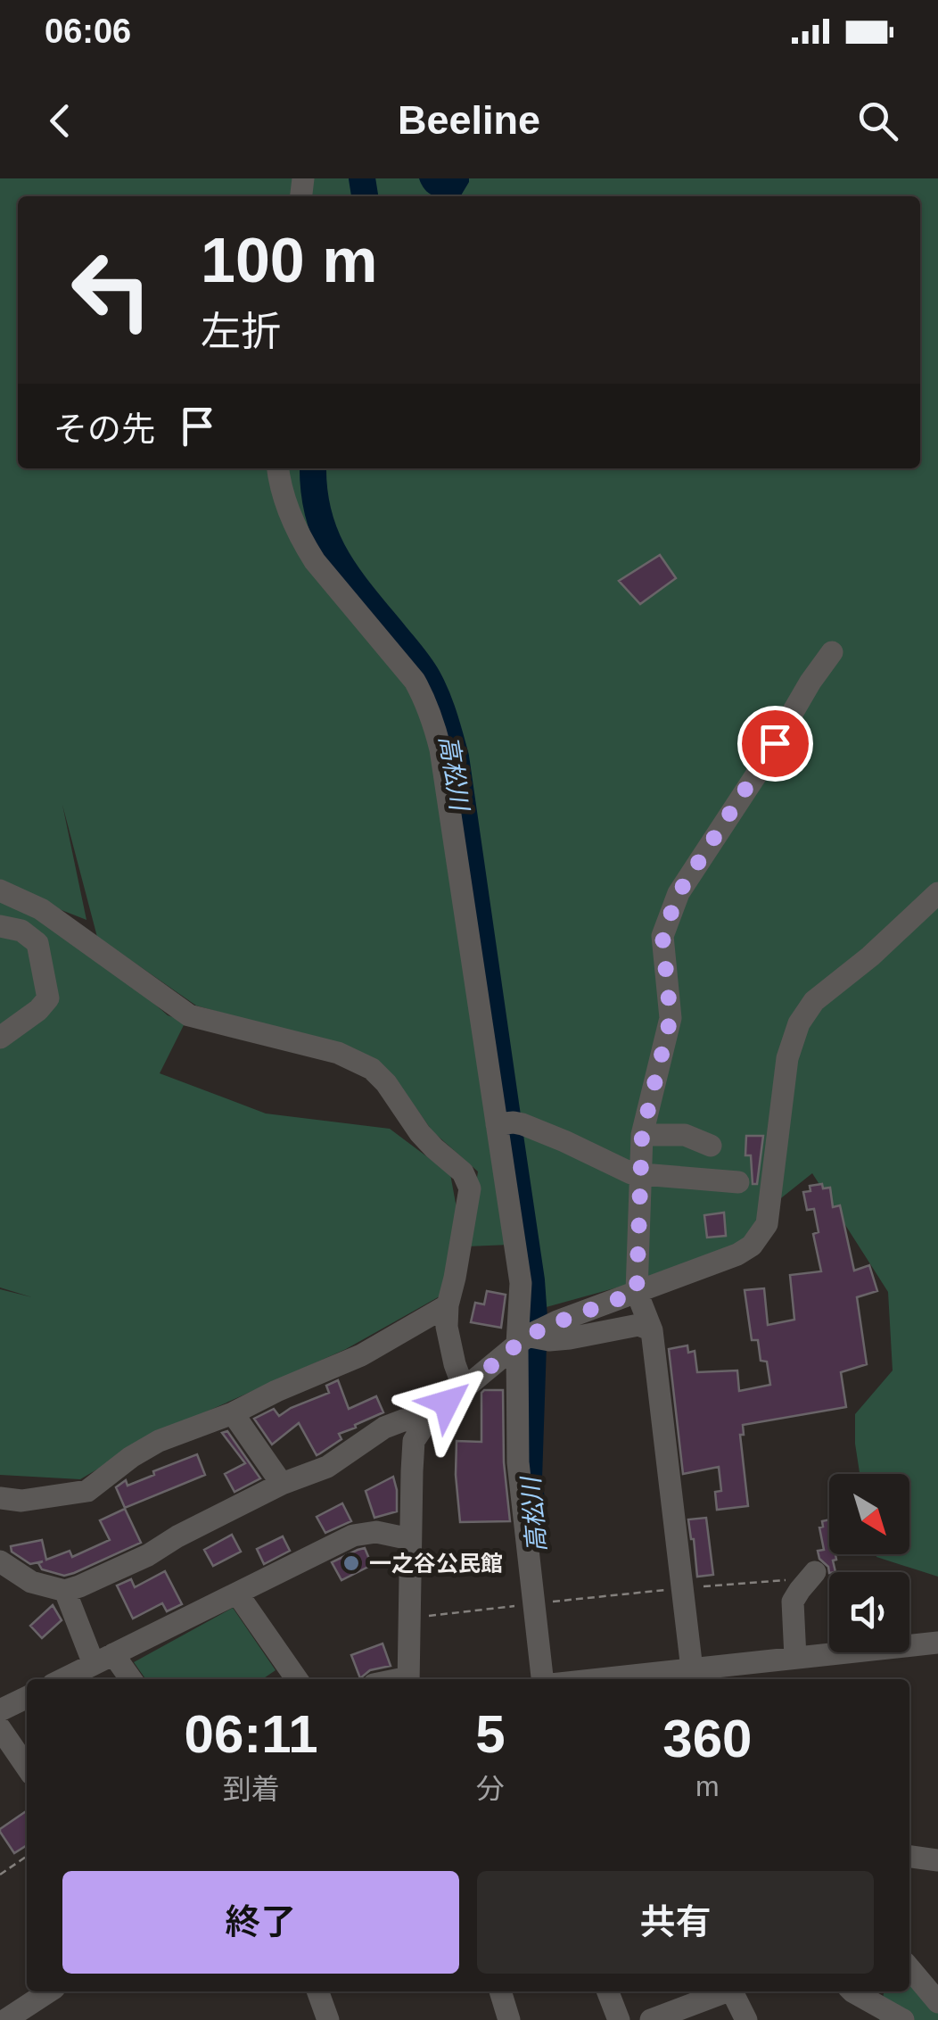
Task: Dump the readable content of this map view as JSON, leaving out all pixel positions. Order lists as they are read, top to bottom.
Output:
{
  "water": ["高松川"],
  "places": ["一之谷公民館"],
  "north": "bottom right",
  "page": {
    "status": "06:06",
    "header": "Beeline",
    "turn": ["100 m", "左折"],
    "then": "その先",
    "eta": [
      "06:11",
      "到着",
      "5",
      "分",
      "360",
      "m"
    ],
    "buttons": ["終了", "共有"]
  }
}
